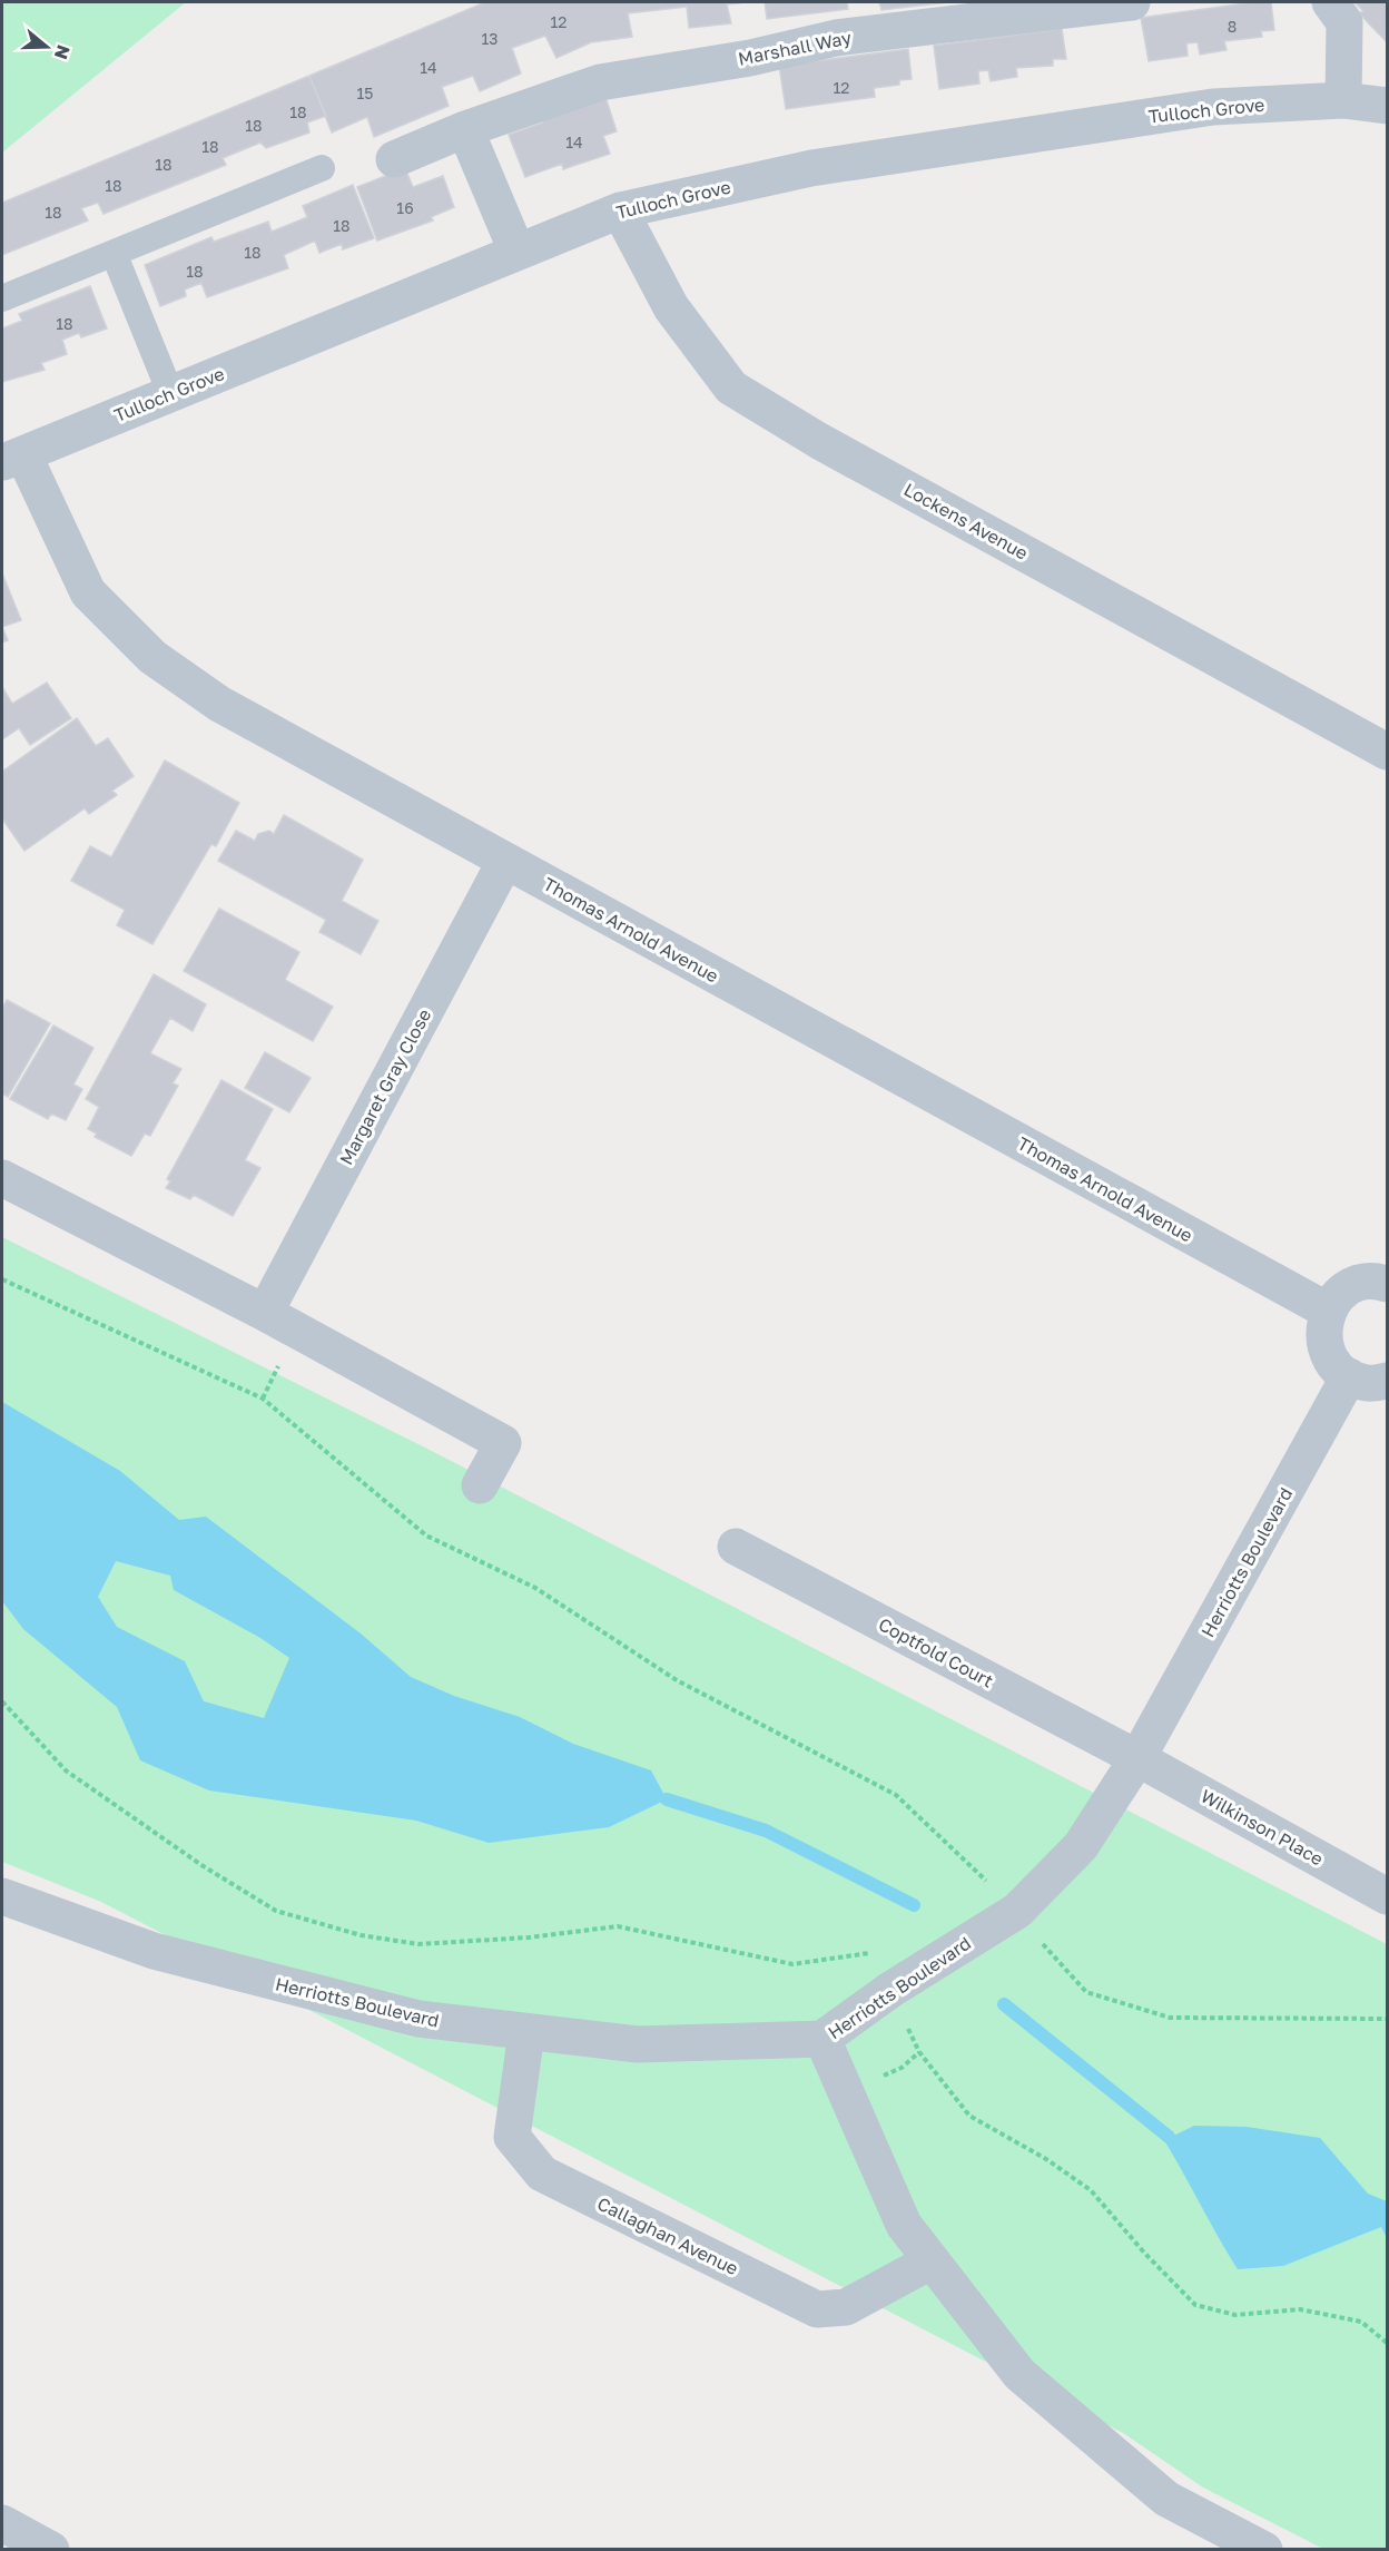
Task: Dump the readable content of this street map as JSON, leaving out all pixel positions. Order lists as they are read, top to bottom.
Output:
{
  "streets": {
    "street": [
      "Marshall Way",
      "Tulloch Grove",
      "Lockens Avenue",
      "Thomas Arnold Avenue",
      "Margaret Gray Close",
      "Herriotts Boulevard",
      "Coptfold Court",
      "Wilkinson Place",
      "Callaghan Avenue"
    ]
  },
  "crossings": [
    ["Tulloch Grove", "Lockens Avenue"],
    ["Tulloch Grove", "Thomas Arnold Avenue"],
    ["Thomas Arnold Avenue", "Margaret Gray Close"],
    ["Herriotts Boulevard", "Coptfold Court"],
    ["Herriotts Boulevard", "Wilkinson Place"],
    ["Herriotts Boulevard", "Callaghan Avenue"],
    ["Coptfold Court", "Wilkinson Place"]
  ],
  "house_numbers": [
    "12",
    "8",
    "13",
    "14",
    "12",
    "15",
    "18",
    "18",
    "14",
    "18",
    "18",
    "18",
    "16",
    "18",
    "18",
    "18",
    "18",
    "18"
  ],
  "north": "right"
}
